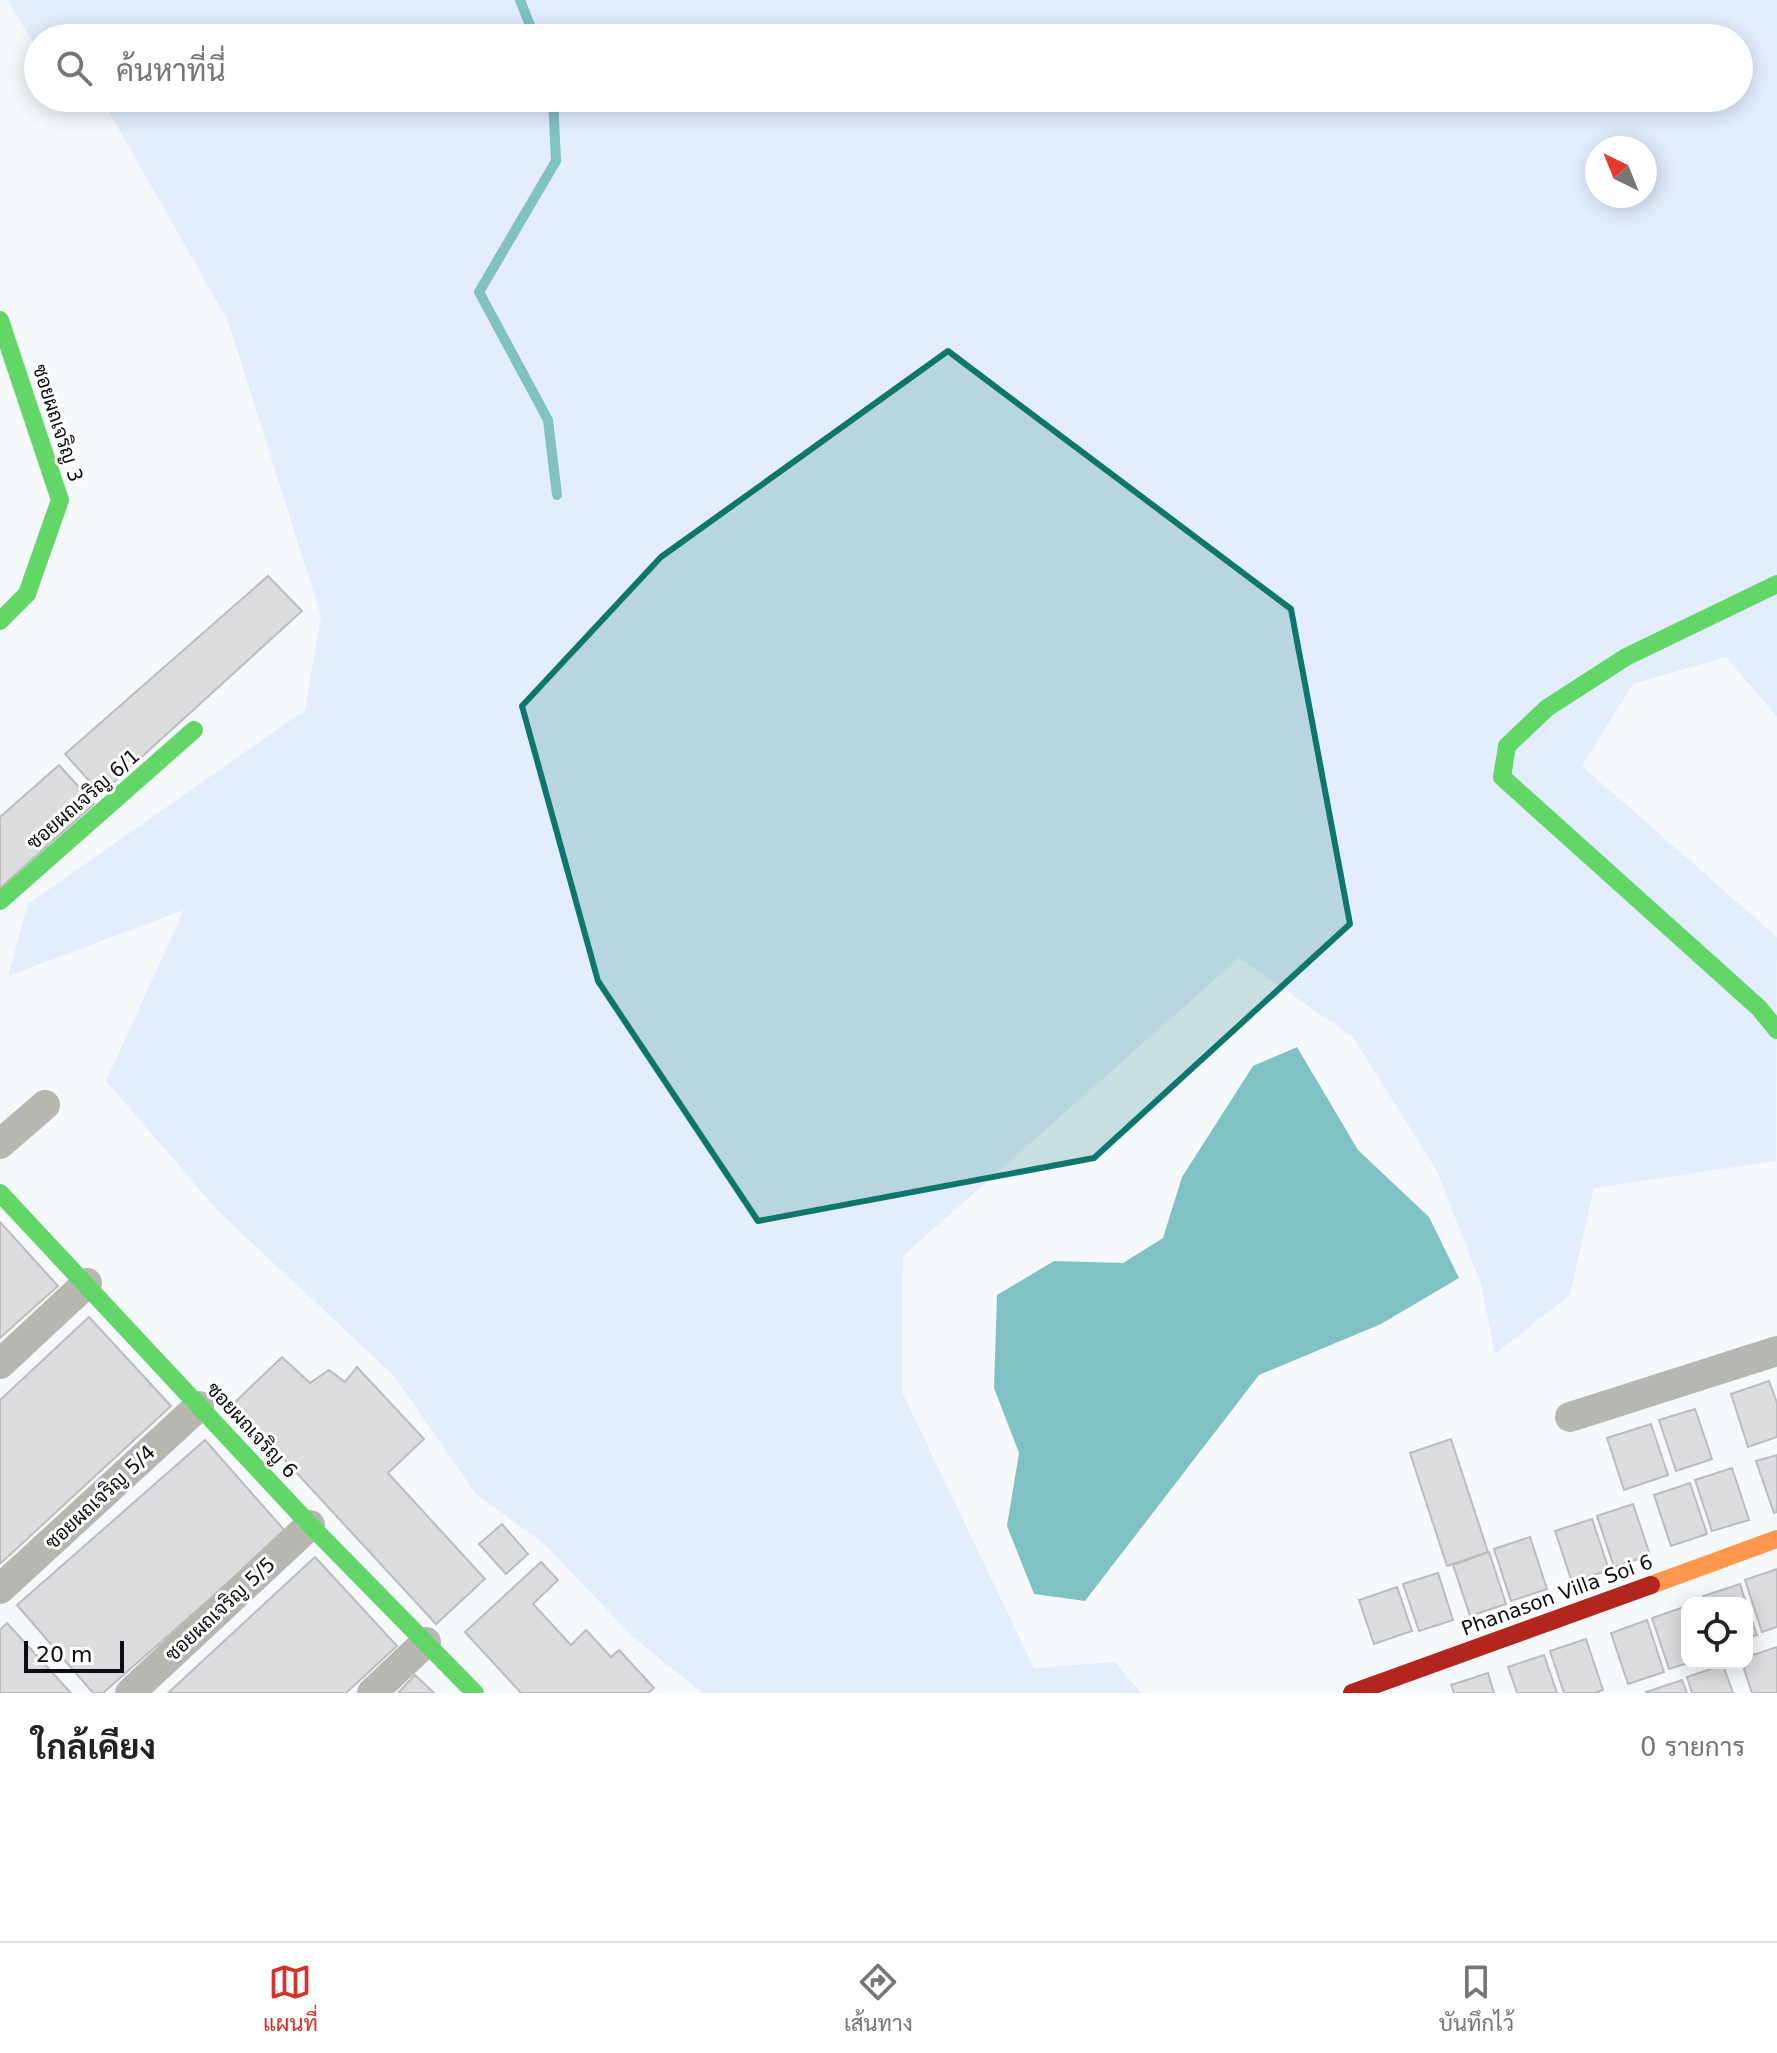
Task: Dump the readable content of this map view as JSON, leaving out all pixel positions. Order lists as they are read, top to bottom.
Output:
{
  "streets": {
    "street": [
      "ซอยผถเจริญ 3",
      "ซอยผถเจริญ 6/1",
      "ซอยผถเจริญ 6",
      "ซอยผถเจริญ 5/4",
      "Phanason Villa Soi 6",
      "ซอยผถเจริญ 5/5"
    ]
  },
  "crossings": [
    ["ซอยผถเจริญ 6", "ซอยผถเจริญ 5/4"],
    ["ซอยผถเจริญ 6", "ซอยผถเจริญ 5/5"]
  ],
  "scale_bar": "20 m",
  "north": "top left",
  "page": {
    "search": "ค้นหาที่นี่",
    "scale": "20 m",
    "heading": ["ใกล้เคียง", "0 รายการ"],
    "nav": ["แผนที่", "เส้นทาง", "บันทึกไว้"]
  }
}
